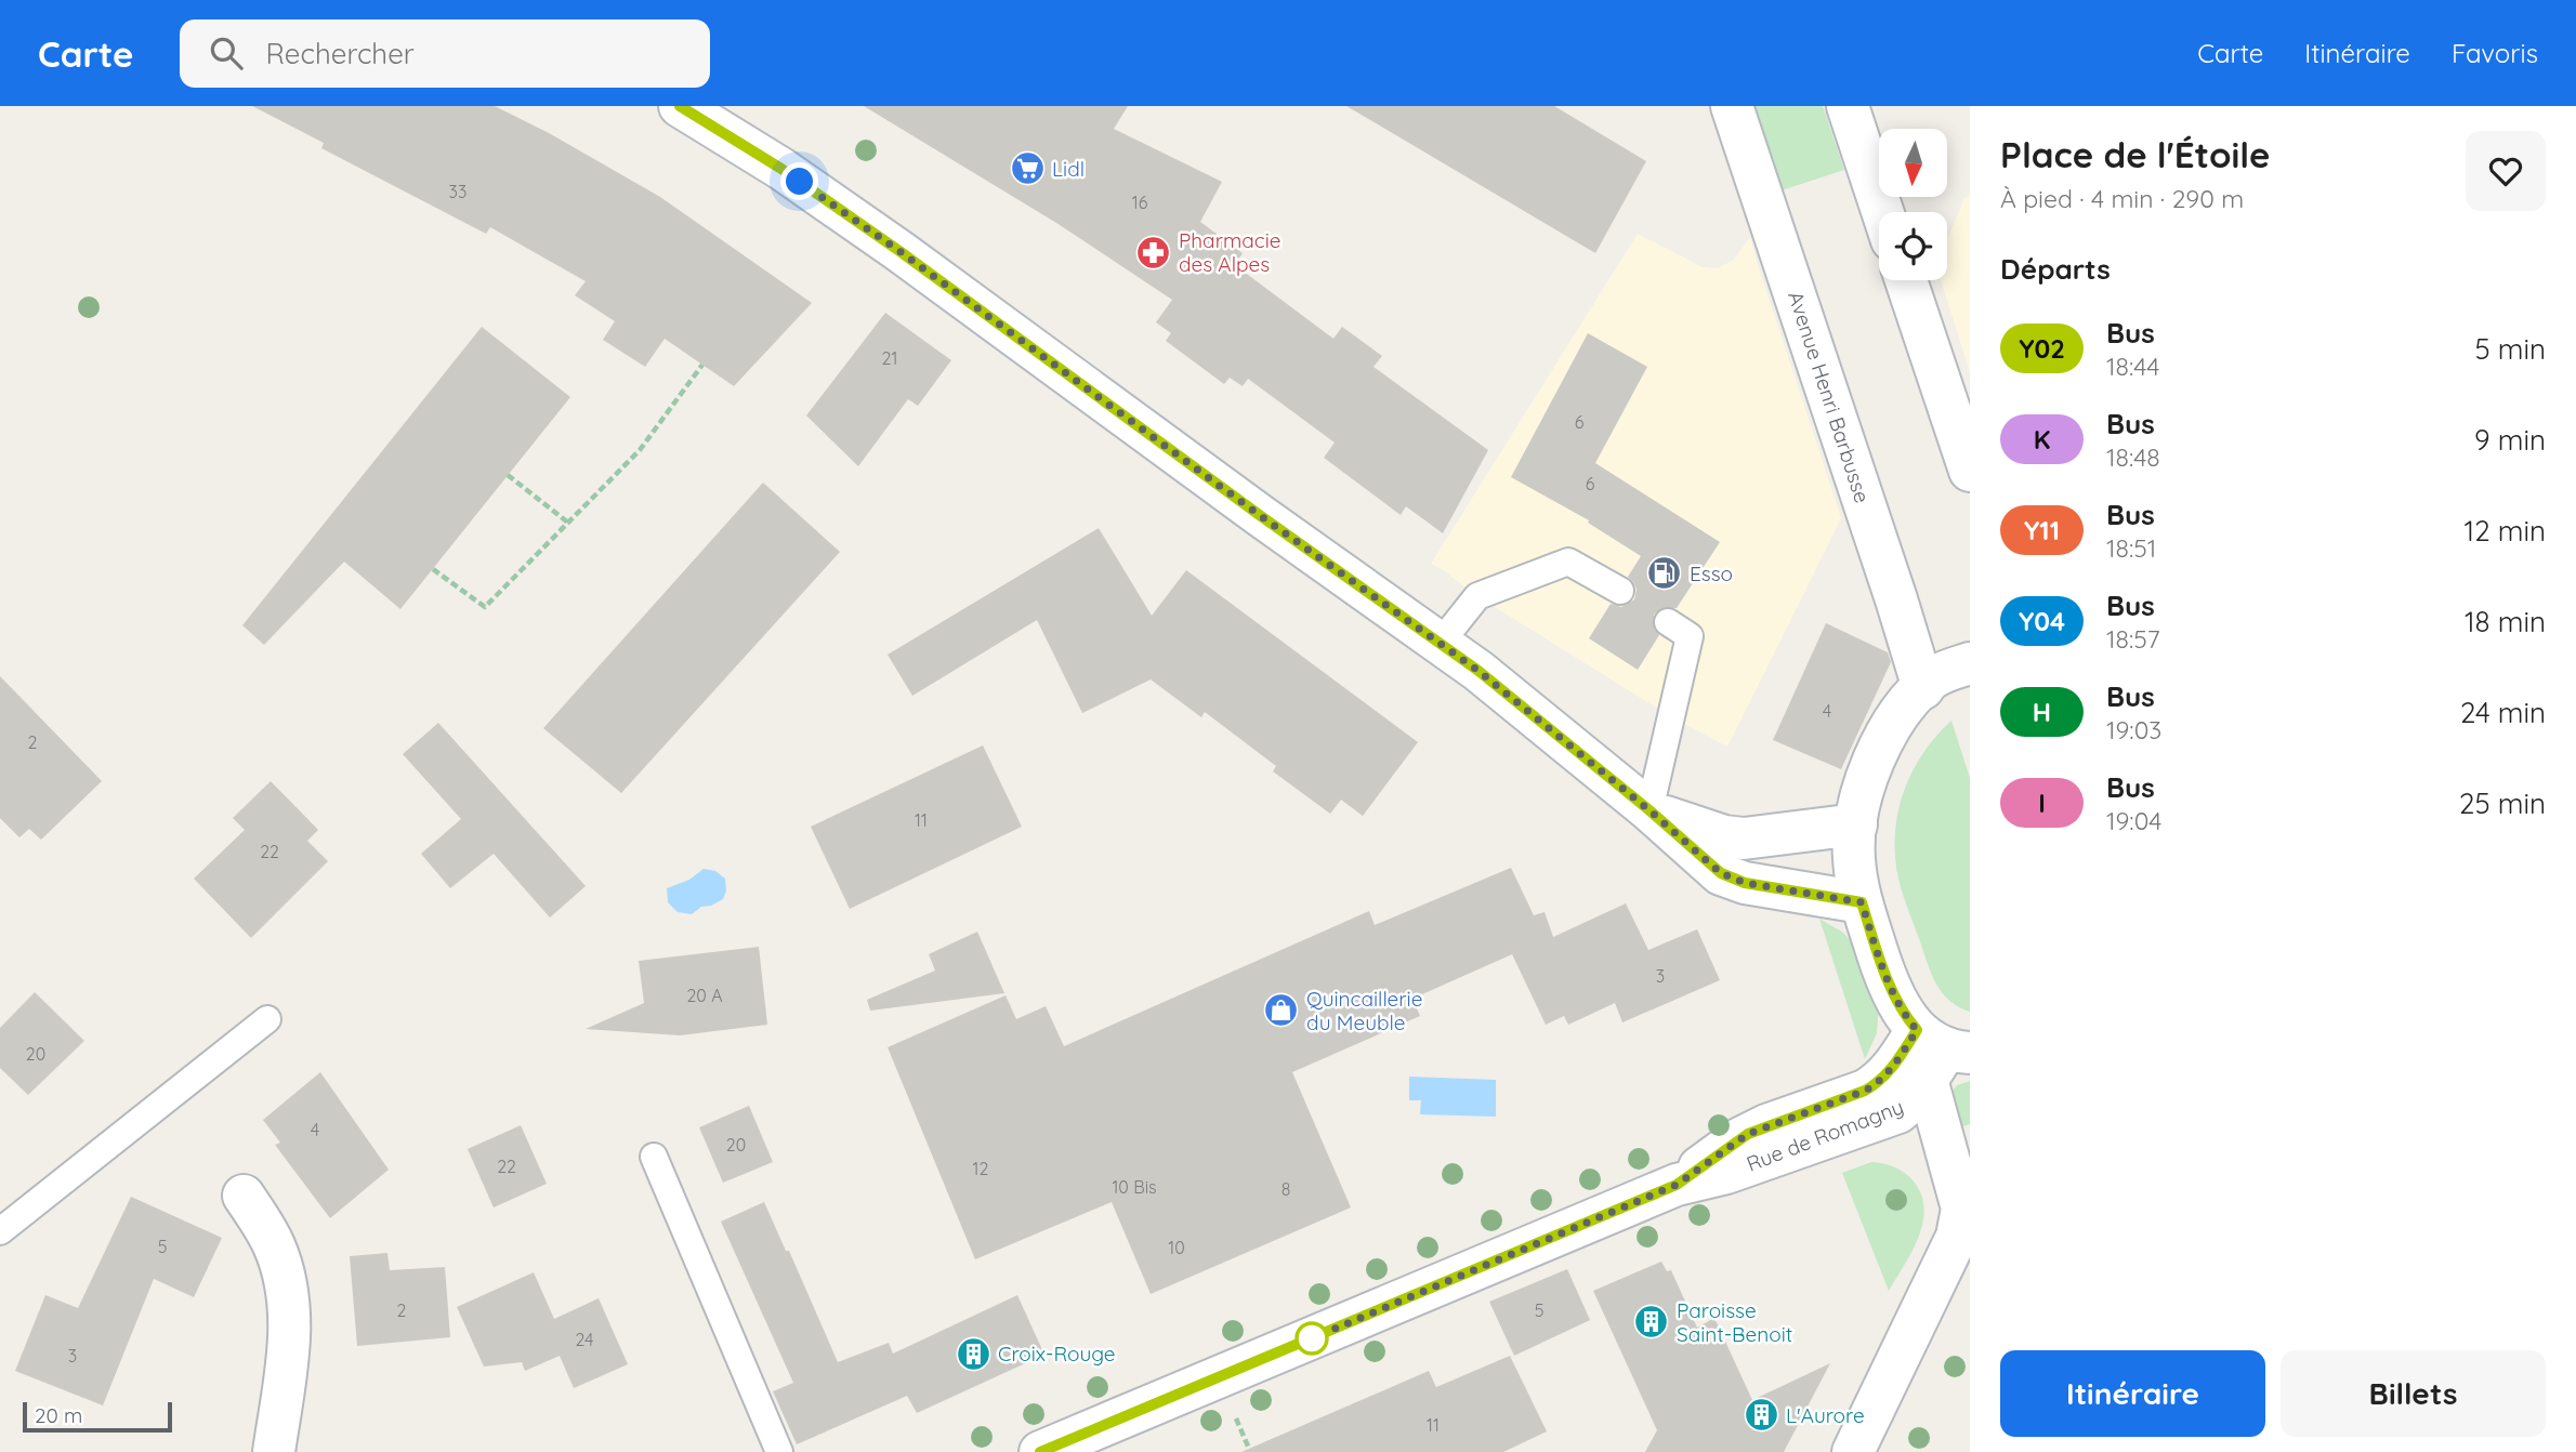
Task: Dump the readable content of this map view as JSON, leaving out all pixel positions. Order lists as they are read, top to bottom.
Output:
{
  "streets": {
    "street": ["Avenue Henri Barbusse", "Rue de Romagny"]
  },
  "places": {
    "supermarket": ["Lidl"],
    "pharmacy": ["Pharmacie des Alpes"],
    "fuel station": ["Esso"],
    "shop": ["Quincaillerie du Meuble"],
    "building": ["Paroisse Saint-Benoit", "Croix-Rouge", "L'Aurore"]
  },
  "lines": ["bus line Y02"],
  "house_numbers": [
    "33",
    "16",
    "21",
    "6",
    "6",
    "4",
    "2",
    "11",
    "22",
    "3",
    "20 A",
    "20",
    "4",
    "20",
    "22",
    "12",
    "10 Bis",
    "8",
    "5",
    "10",
    "2",
    "5",
    "24",
    "3",
    "11"
  ],
  "scale_bar": "20 m",
  "north": "bottom",
  "page": {
    "header": "Carte",
    "search": "Rechercher",
    "nav": ["Carte", "Itinéraire", "Favoris"],
    "heading": [
      ["Place de l'Étoile", "À pied · 4 min · 290 m"],
      "Départs"
    ],
    "list": [
      {
        "mark": "Y02",
        "name": "Bus",
        "note": "18:44",
        "value": "5 min"
      },
      {
        "mark": "K",
        "name": "Bus",
        "note": "18:48",
        "value": "9 min"
      },
      {
        "mark": "Y11",
        "name": "Bus",
        "note": "18:51",
        "value": "12 min"
      },
      {
        "mark": "Y04",
        "name": "Bus",
        "note": "18:57",
        "value": "18 min"
      },
      {
        "mark": "H",
        "name": "Bus",
        "note": "19:03",
        "value": "24 min"
      },
      {
        "mark": "I",
        "name": "Bus",
        "note": "19:04",
        "value": "25 min"
      }
    ],
    "buttons": ["Itinéraire", "Billets"],
    "scale": "20 m"
  }
}
